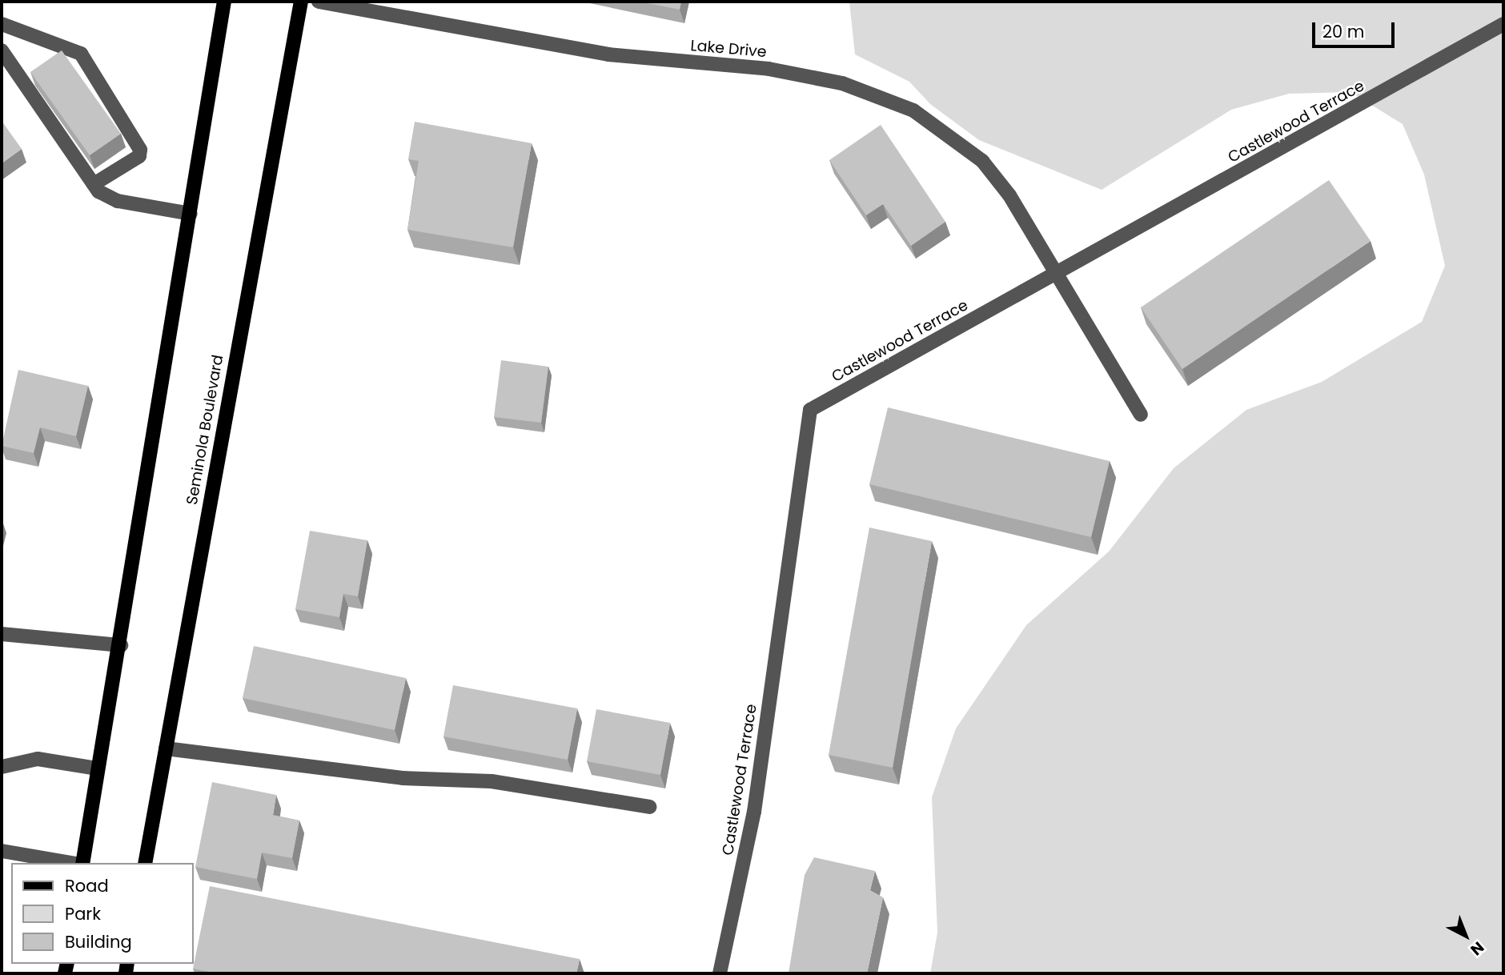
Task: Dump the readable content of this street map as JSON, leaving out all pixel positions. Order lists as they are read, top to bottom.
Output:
{
  "streets": {
    "main road": ["Seminola Boulevard"],
    "street": ["Lake Drive", "Castlewood Terrace"]
  },
  "crossings": [
    ["Lake Drive", "Castlewood Terrace"]
  ],
  "legend": ["Road", "Park", "Building"],
  "scale_bar": "20 m",
  "north": "bottom right"
}
